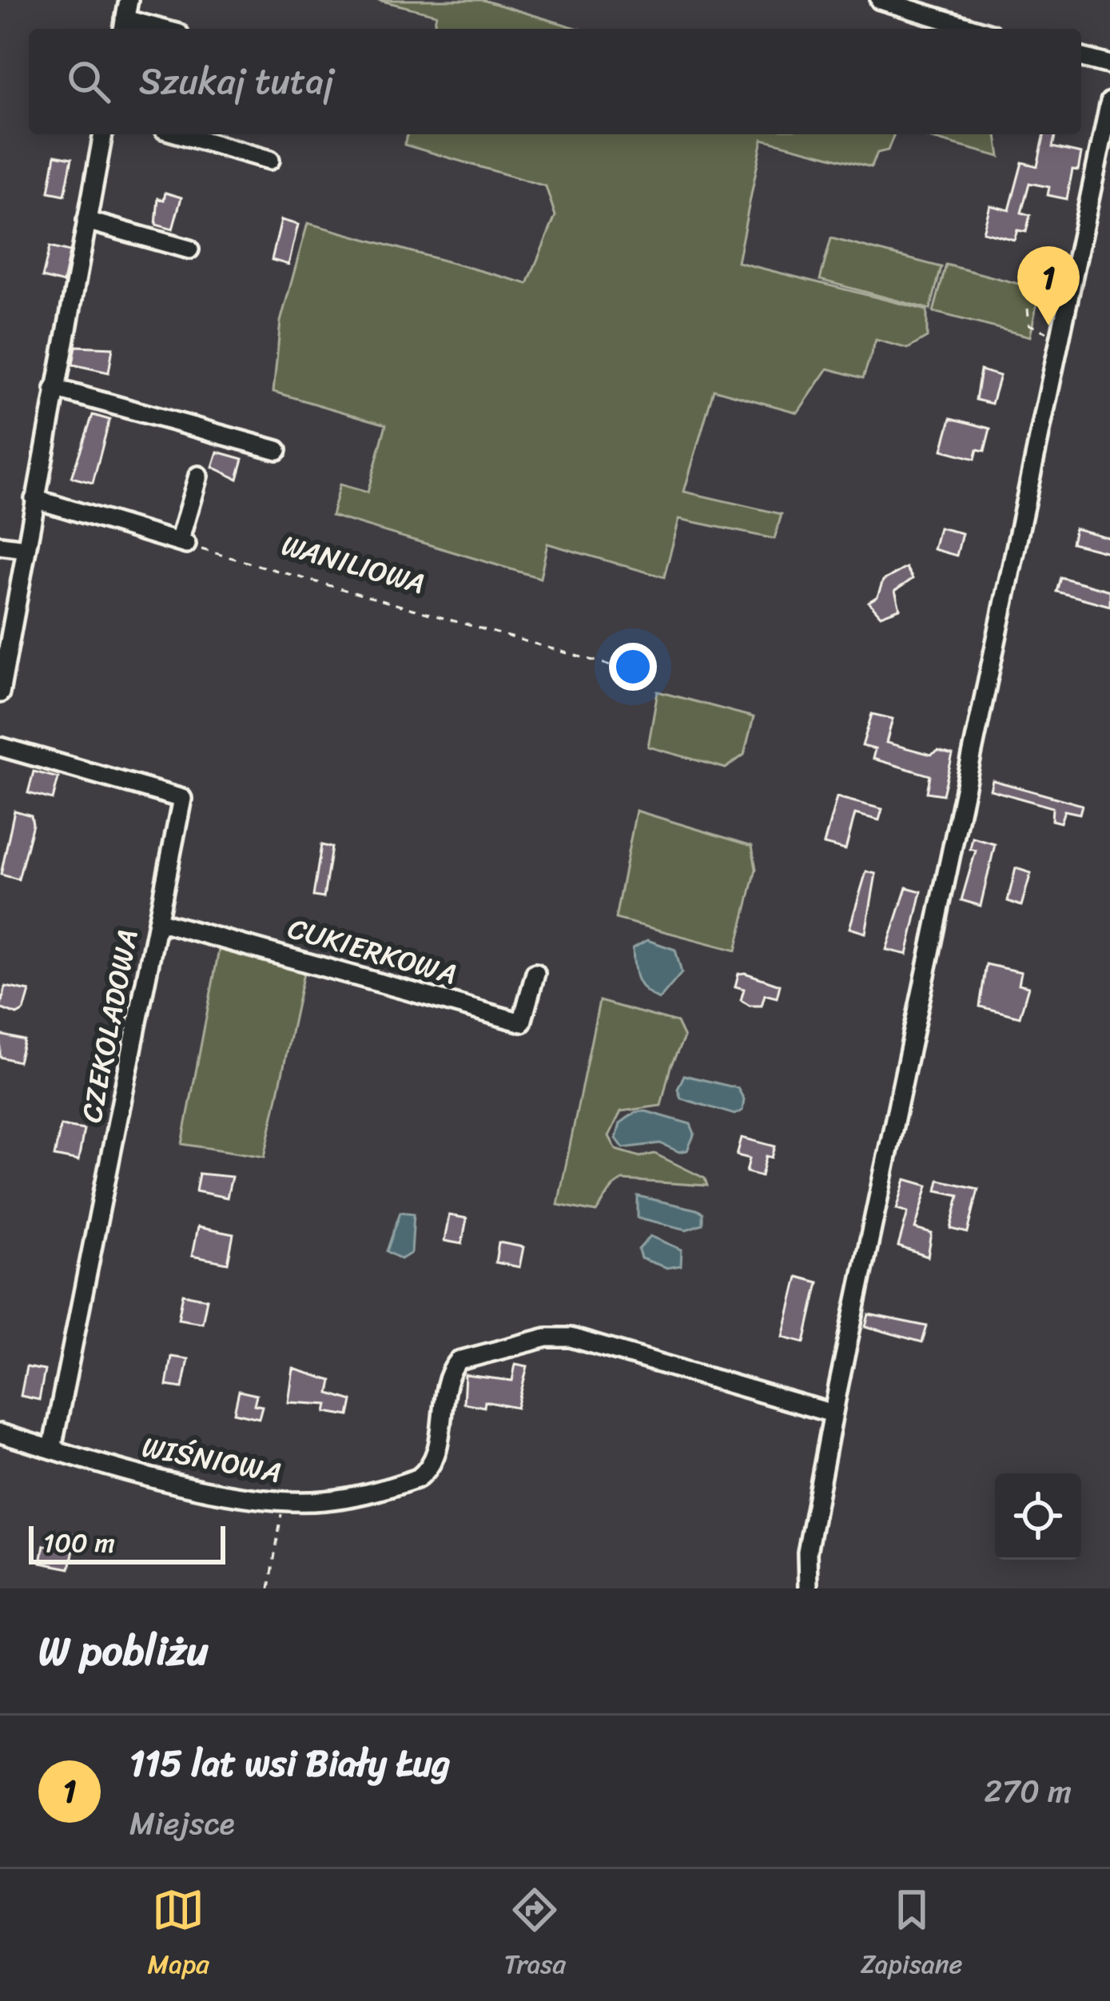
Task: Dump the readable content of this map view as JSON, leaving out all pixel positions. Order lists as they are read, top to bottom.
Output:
{
  "streets": {
    "street": ["CUKIERKOWA", "CZEKOLADOWA", "WIŚNIOWA"],
    "path": ["WANILIOWA"]
  },
  "crossings": [
    ["CUKIERKOWA", "CZEKOLADOWA"],
    ["CZEKOLADOWA", "WIŚNIOWA"]
  ],
  "scale_bar": "100 m",
  "page": {
    "search": "Szukaj tutaj",
    "pins": "1",
    "scale": "100 m",
    "heading": "W pobliżu",
    "list": [
      {
        "mark": "1",
        "name": "115 lat wsi Biały Ług",
        "note": "Miejsce",
        "value": "270 m"
      }
    ],
    "nav": ["Mapa", "Trasa", "Zapisane"]
  }
}
